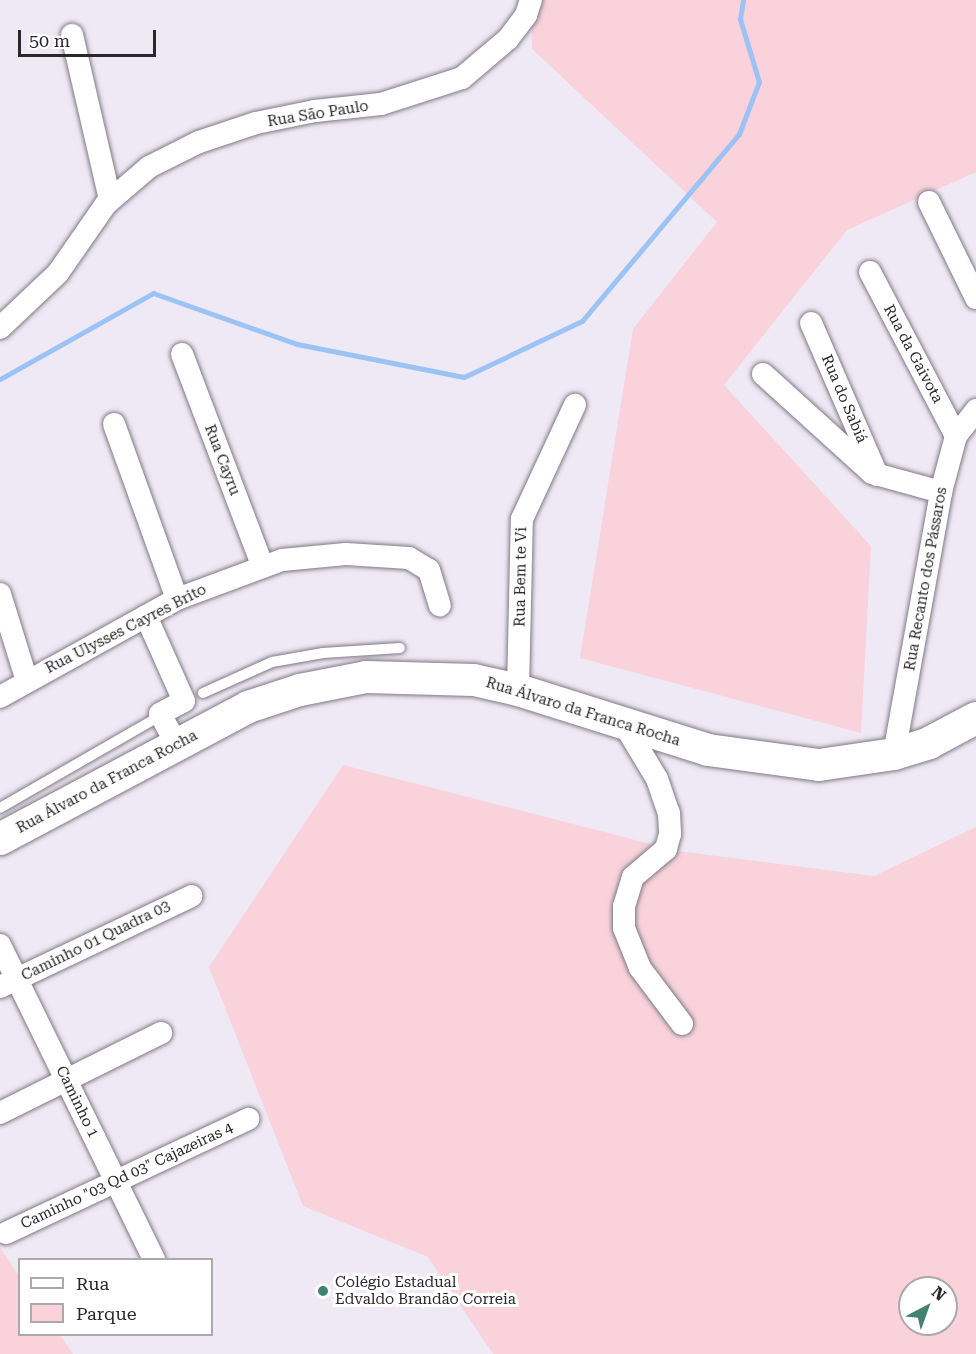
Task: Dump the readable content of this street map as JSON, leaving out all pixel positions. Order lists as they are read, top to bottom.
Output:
{
  "streets": {
    "main road": ["Rua Álvaro da Franca Rocha"],
    "street": [
      "Rua São Paulo",
      "Rua da Gaivota",
      "Rua do Sabiá",
      "Rua Cayru",
      "Rua Bem te Vi",
      "Rua Recanto dos Pássaros",
      "Rua Ulysses Cayres Brito",
      "Caminho 01 Quadra 03",
      "Caminho 1",
      "Caminho \"03 Qd 03\" Cajazeiras 4"
    ]
  },
  "crossings": [
    ["Rua da Gaivota", "Rua Recanto dos Pássaros"],
    ["Rua Cayru", "Rua Ulysses Cayres Brito"],
    ["Rua Bem te Vi", "Rua Álvaro da Franca Rocha"],
    ["Rua Recanto dos Pássaros", "Rua Álvaro da Franca Rocha"],
    ["Caminho 01 Quadra 03", "Caminho 1"],
    ["Caminho 1", "Caminho \"03 Qd 03\" Cajazeiras 4"]
  ],
  "places": ["Colégio Estadual Edvaldo Brandão Correia"],
  "legend": ["Rua", "Parque"],
  "scale_bar": "50 m",
  "north": "top right"
}
